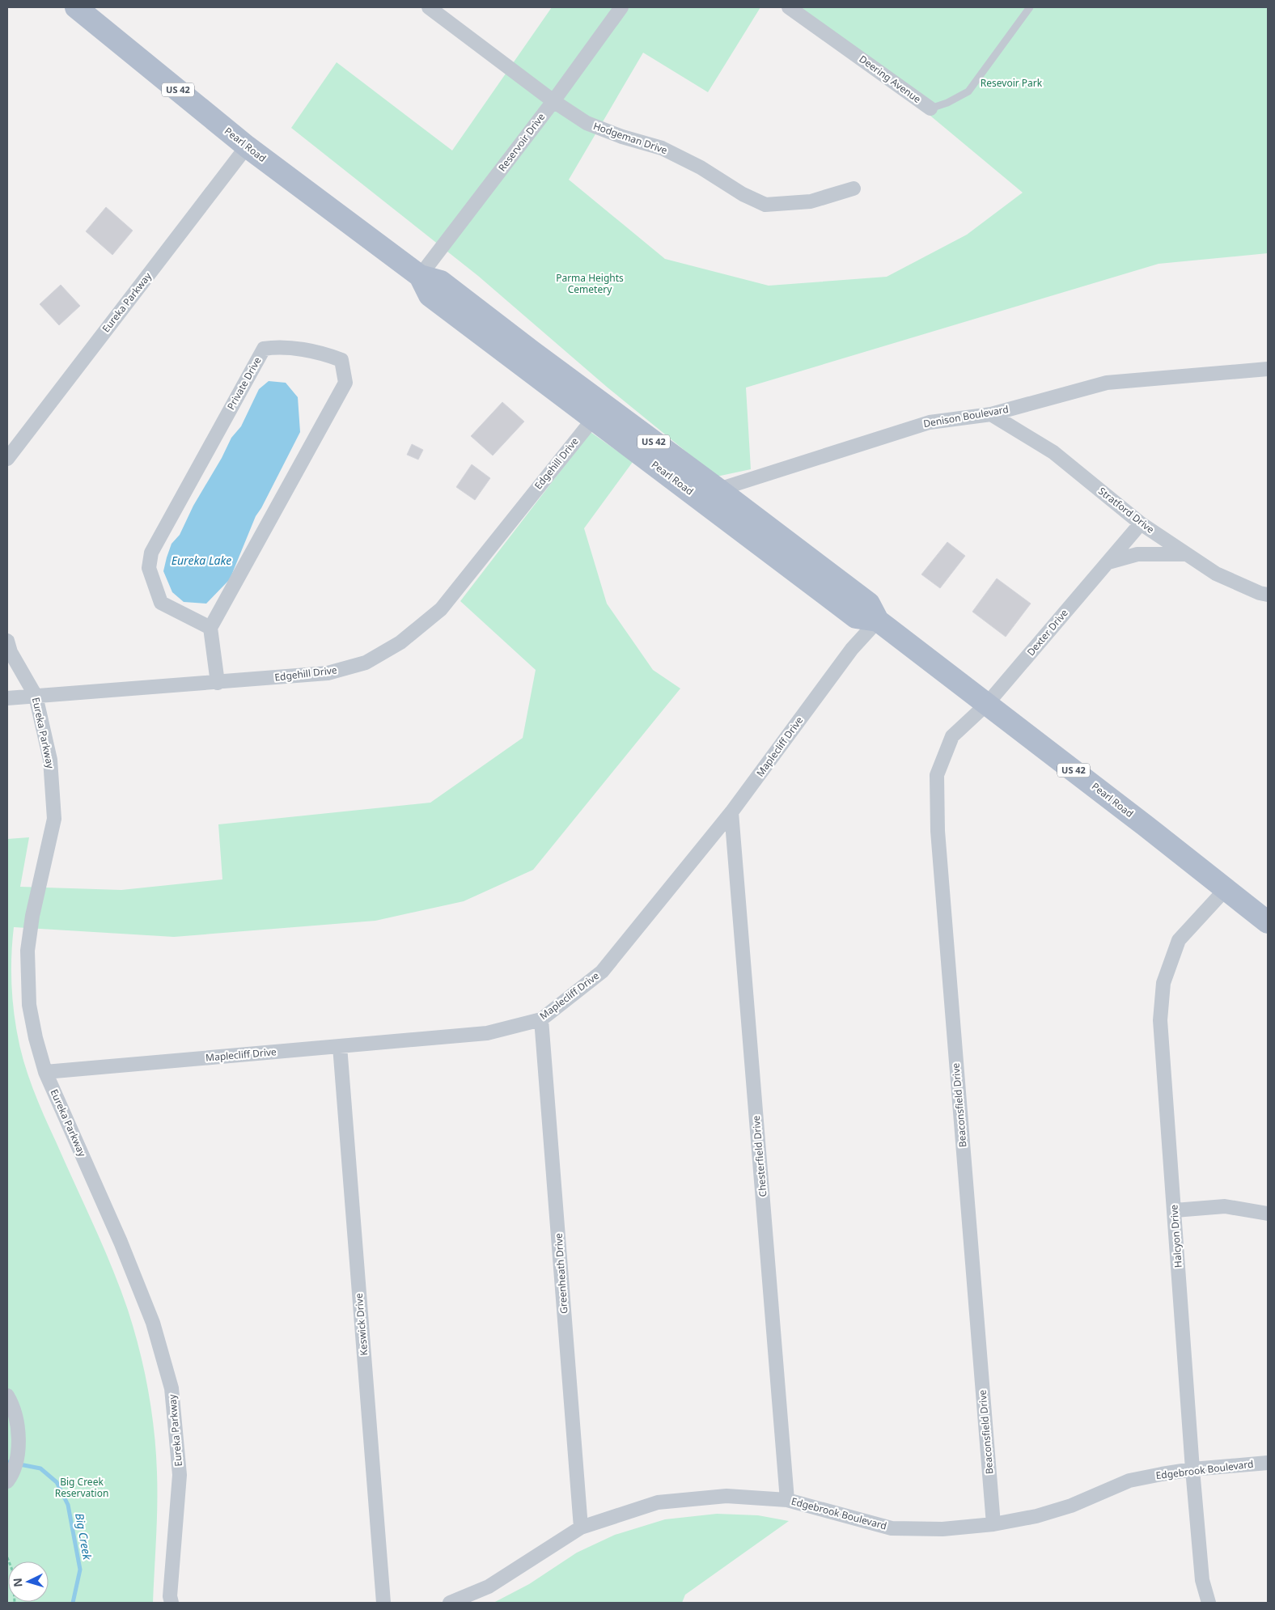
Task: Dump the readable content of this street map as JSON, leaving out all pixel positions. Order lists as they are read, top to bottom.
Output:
{
  "streets": {
    "main road": ["US 42", "Pearl Road"],
    "street": [
      "Deering Avenue",
      "Hodgeman Drive",
      "Reservoir Drive",
      "Eureka Parkway",
      "Private Drive",
      "Denison Boulevard",
      "Edgehill Drive",
      "Stratford Drive",
      "Dexter Drive",
      "Maplecliff Drive",
      "Beaconsfield Drive",
      "Chesterfield Drive",
      "Halcyon Drive",
      "Greenheath Drive",
      "Keswick Drive",
      "Edgebrook Boulevard"
    ]
  },
  "crossings": [
    ["Hodgeman Drive", "Reservoir Drive"],
    ["Reservoir Drive", "Pearl Road"],
    ["Pearl Road", "Eureka Parkway"],
    ["Pearl Road", "Denison Boulevard"],
    ["Pearl Road", "Edgehill Drive"],
    ["Pearl Road", "Dexter Drive"],
    ["Pearl Road", "Maplecliff Drive"],
    ["Pearl Road", "Beaconsfield Drive"],
    ["Pearl Road", "Halcyon Drive"],
    ["Eureka Parkway", "Edgehill Drive"],
    ["Eureka Parkway", "Maplecliff Drive"],
    ["Denison Boulevard", "Stratford Drive"],
    ["Stratford Drive", "Dexter Drive"],
    ["Dexter Drive", "Beaconsfield Drive"],
    ["Maplecliff Drive", "Chesterfield Drive"],
    ["Maplecliff Drive", "Greenheath Drive"],
    ["Maplecliff Drive", "Keswick Drive"],
    ["Beaconsfield Drive", "Edgebrook Boulevard"],
    ["Chesterfield Drive", "Edgebrook Boulevard"],
    ["Halcyon Drive", "Edgebrook Boulevard"],
    ["Greenheath Drive", "Edgebrook Boulevard"]
  ],
  "water": ["Eureka Lake", "Big Creek"],
  "parks": ["Resevoir Park", "Parma Heights Cemetery", "Big Creek Reservation"],
  "north": "left"
}
